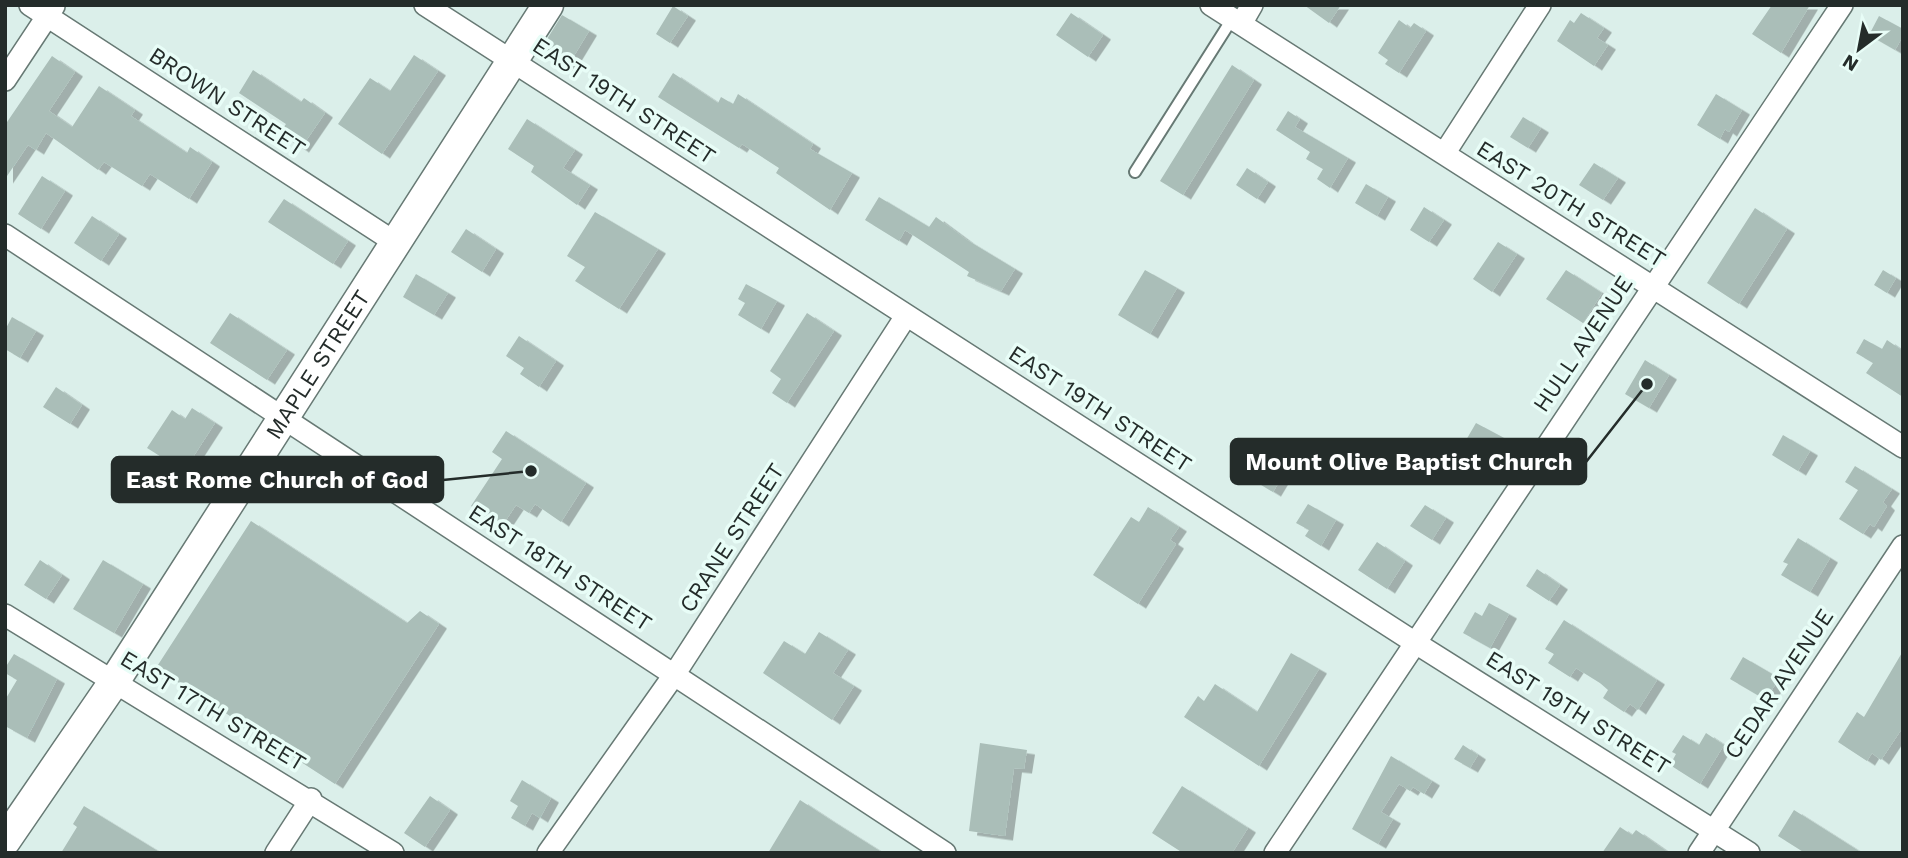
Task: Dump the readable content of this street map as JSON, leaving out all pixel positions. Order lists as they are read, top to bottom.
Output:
{
  "streets": {
    "main road": ["MAPLE STREET"],
    "street": [
      "EAST 19TH STREET",
      "BROWN STREET",
      "EAST 20TH STREET",
      "HULL AVENUE",
      "CRANE STREET",
      "EAST 18TH STREET",
      "CEDAR AVENUE",
      "EAST 17TH STREET"
    ]
  },
  "crossings": [
    ["EAST 19TH STREET", "HULL AVENUE"],
    ["EAST 19TH STREET", "MAPLE STREET"],
    ["EAST 19TH STREET", "CRANE STREET"],
    ["EAST 19TH STREET", "CEDAR AVENUE"],
    ["BROWN STREET", "MAPLE STREET"],
    ["EAST 20TH STREET", "HULL AVENUE"],
    ["MAPLE STREET", "EAST 18TH STREET"],
    ["MAPLE STREET", "EAST 17TH STREET"],
    ["CRANE STREET", "EAST 18TH STREET"]
  ],
  "places": ["Mount Olive Baptist Church", "East Rome Church of God"],
  "north": "bottom left"
}
